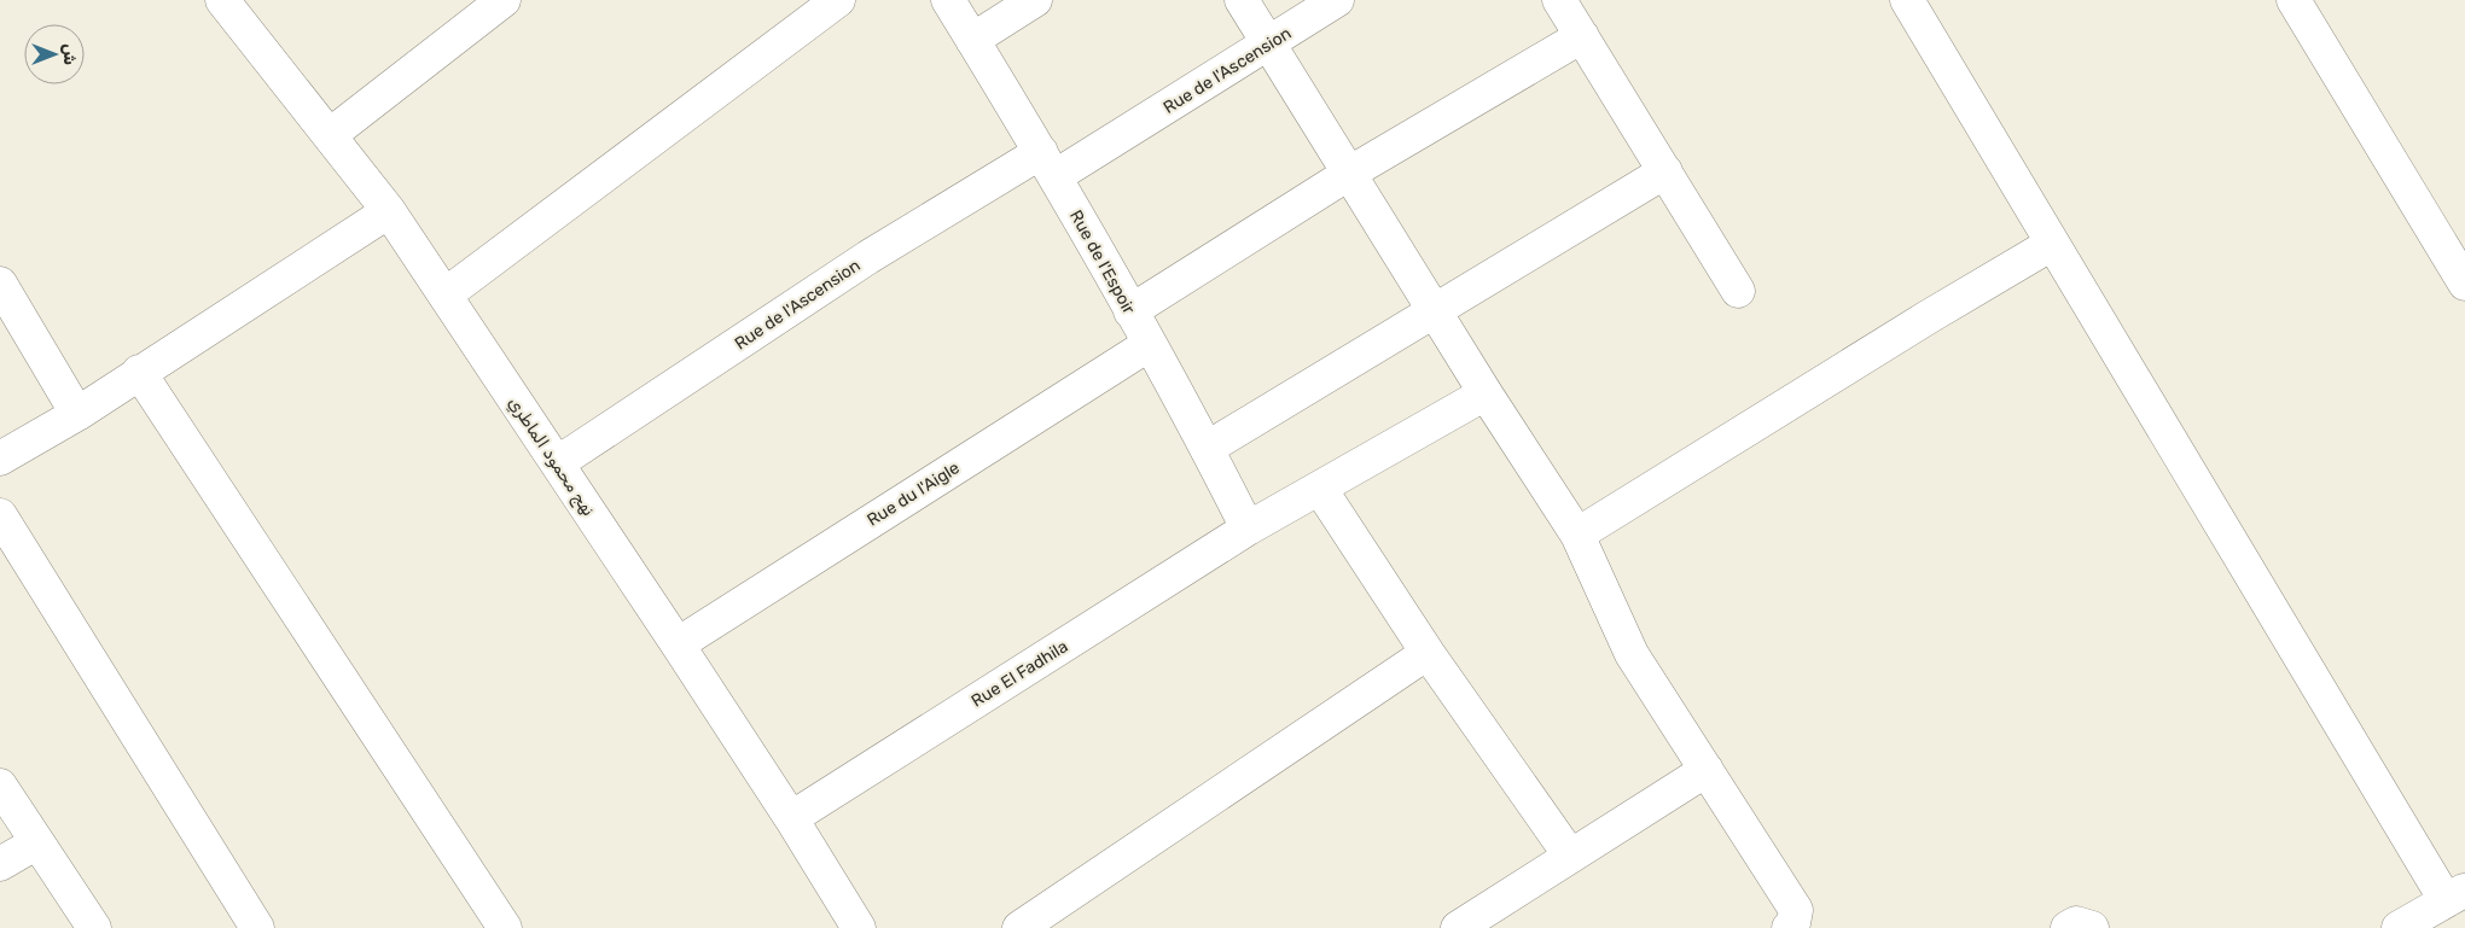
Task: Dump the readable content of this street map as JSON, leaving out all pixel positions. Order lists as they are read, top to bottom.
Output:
{
  "streets": {
    "street": [
      "Rue de l'Ascension",
      "Rue de l'Espoir",
      "نهج محمود الماطري",
      "Rue du l'Aigle",
      "Rue El Fadhila"
    ]
  },
  "crossings": [
    ["Rue de l'Ascension", "Rue de l'Espoir"],
    ["Rue de l'Ascension", "نهج محمود الماطري"],
    ["Rue de l'Espoir", "Rue du l'Aigle"],
    ["Rue de l'Espoir", "Rue El Fadhila"],
    ["نهج محمود الماطري", "Rue du l'Aigle"],
    ["نهج محمود الماطري", "Rue El Fadhila"]
  ],
  "north": "right"
}
